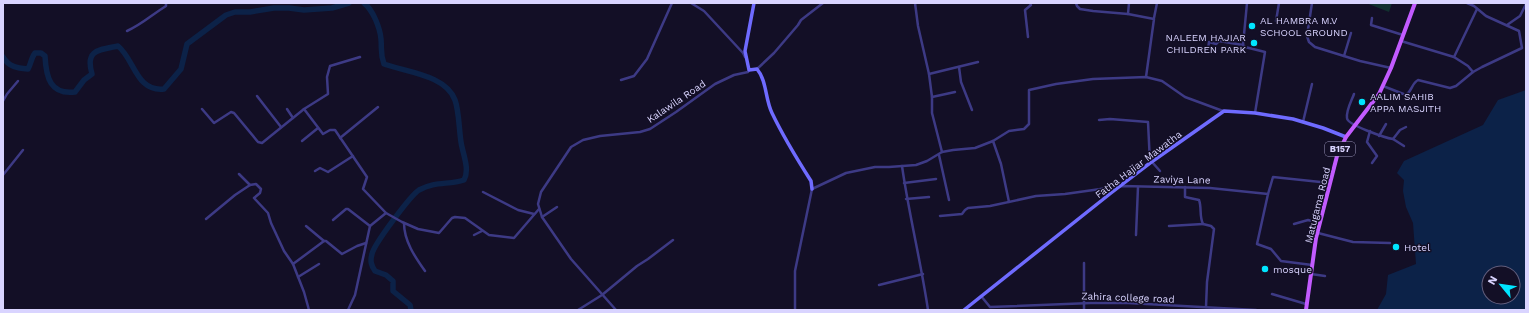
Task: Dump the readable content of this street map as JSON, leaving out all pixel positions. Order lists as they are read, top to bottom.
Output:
{
  "streets": {
    "main road": ["B157", "Matugama Road"],
    "street": [
      "Kalawila Road",
      "Fatha Hajiar Mawatha",
      "Zaviya Lane",
      "Zahira college road"
    ]
  },
  "crossings": [
    ["Fatha Hajiar Mawatha", "Zaviya Lane"],
    ["Fatha Hajiar Mawatha", "Zahira college road"]
  ],
  "places": [
    "AL HAMBRA M.V SCHOOL GROUND",
    "NALEEM HAJIAR CHILDREN PARK",
    "AALIM SAHIB APPA MASJITH",
    "Hotel",
    "mosque"
  ],
  "north": "top left"
}
